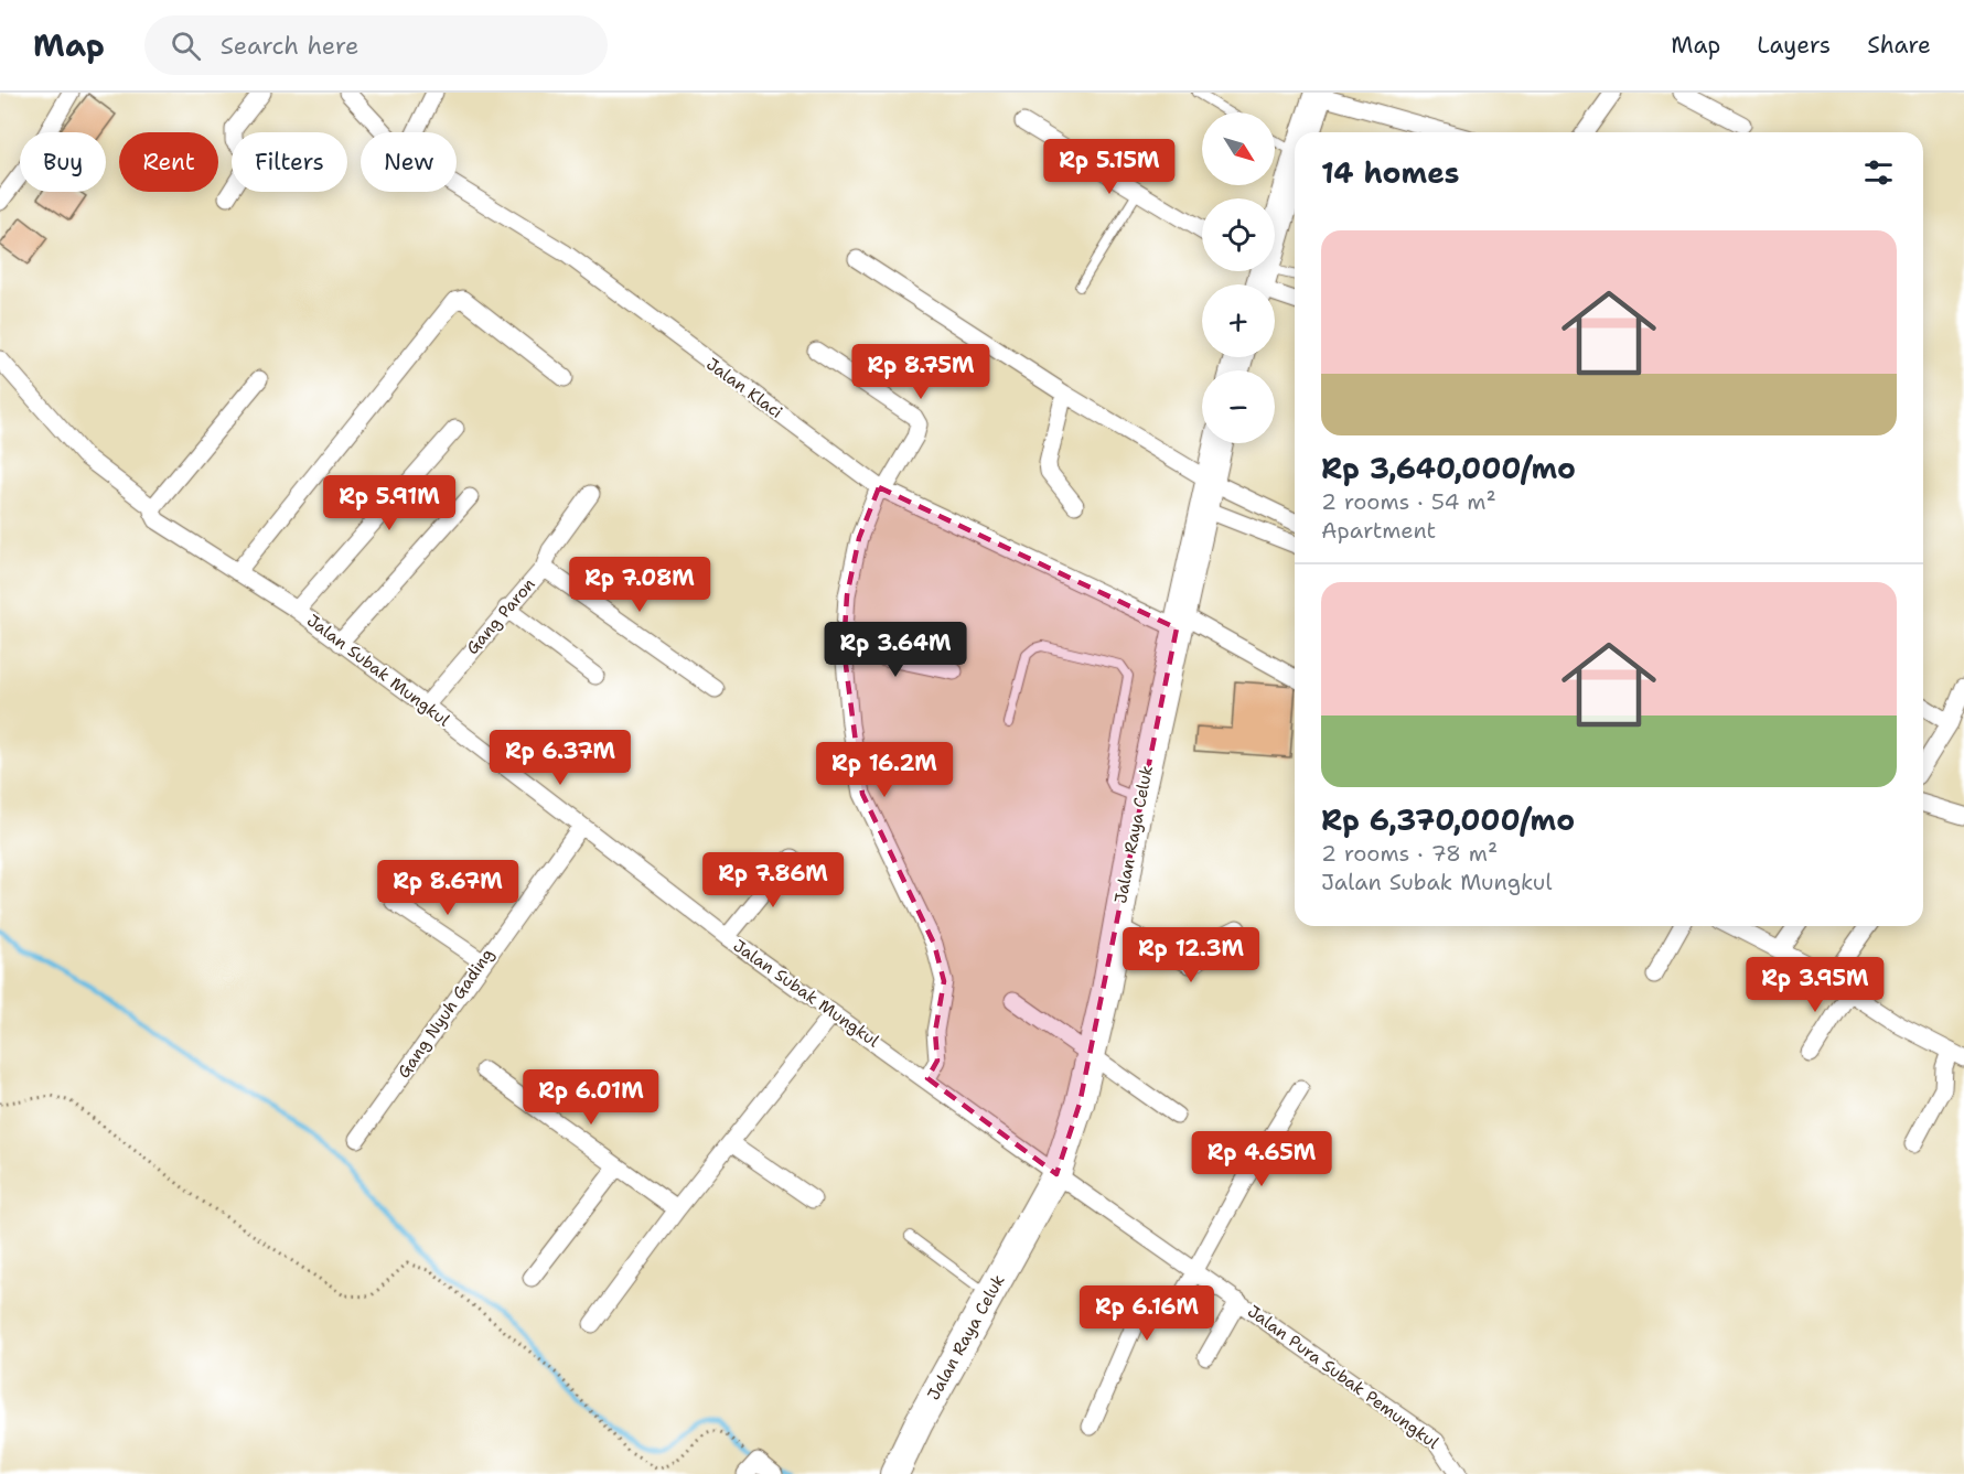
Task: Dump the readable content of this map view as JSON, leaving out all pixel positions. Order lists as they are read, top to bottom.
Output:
{
  "streets": {
    "highway": ["Jalan Raya Celuk"],
    "street": [
      "Jalan Klaci",
      "Gang Paron",
      "Jalan Subak Mungkul",
      "Gang Nyuh Gading",
      "Jalan Pura Subak Pemungkul"
    ]
  },
  "crossings": [
    ["Jalan Klaci", "Jalan Raya Celuk"],
    ["Gang Paron", "Jalan Subak Mungkul"],
    ["Jalan Subak Mungkul", "Jalan Raya Celuk"],
    ["Jalan Subak Mungkul", "Gang Nyuh Gading"],
    ["Jalan Subak Mungkul", "Jalan Pura Subak Pemungkul"],
    ["Jalan Raya Celuk", "Jalan Pura Subak Pemungkul"]
  ],
  "north": "bottom right",
  "page": {
    "header": "Map",
    "search": "Search here",
    "nav": ["Map", "Layers", "Share"],
    "map_buttons": ["+", "−"],
    "chip": [
      "Buy",
      "Rent",
      "Filters",
      "New"
    ],
    "heading": "14 homes",
    "price": [
      "Rp 5.15M",
      "Rp 8.75M",
      "Rp 5.91M",
      "Rp 7.08M",
      "Rp 3.64M",
      "Rp 6.37M",
      "Rp 16.2M",
      "Rp 7.86M",
      "Rp 8.67M",
      "Rp 12.3M",
      "Rp 3.95M",
      "Rp 6.01M",
      "Rp 4.65M",
      "Rp 6.16M"
    ],
    "list": [
      {
        "name": "Rp 3,640,000/mo",
        "note": "2 rooms · 54 m² · Apartment"
      },
      {
        "name": "Rp 6,370,000/mo",
        "note": "2 rooms · 78 m² · Jalan Subak Mungkul"
      }
    ]
  }
}
